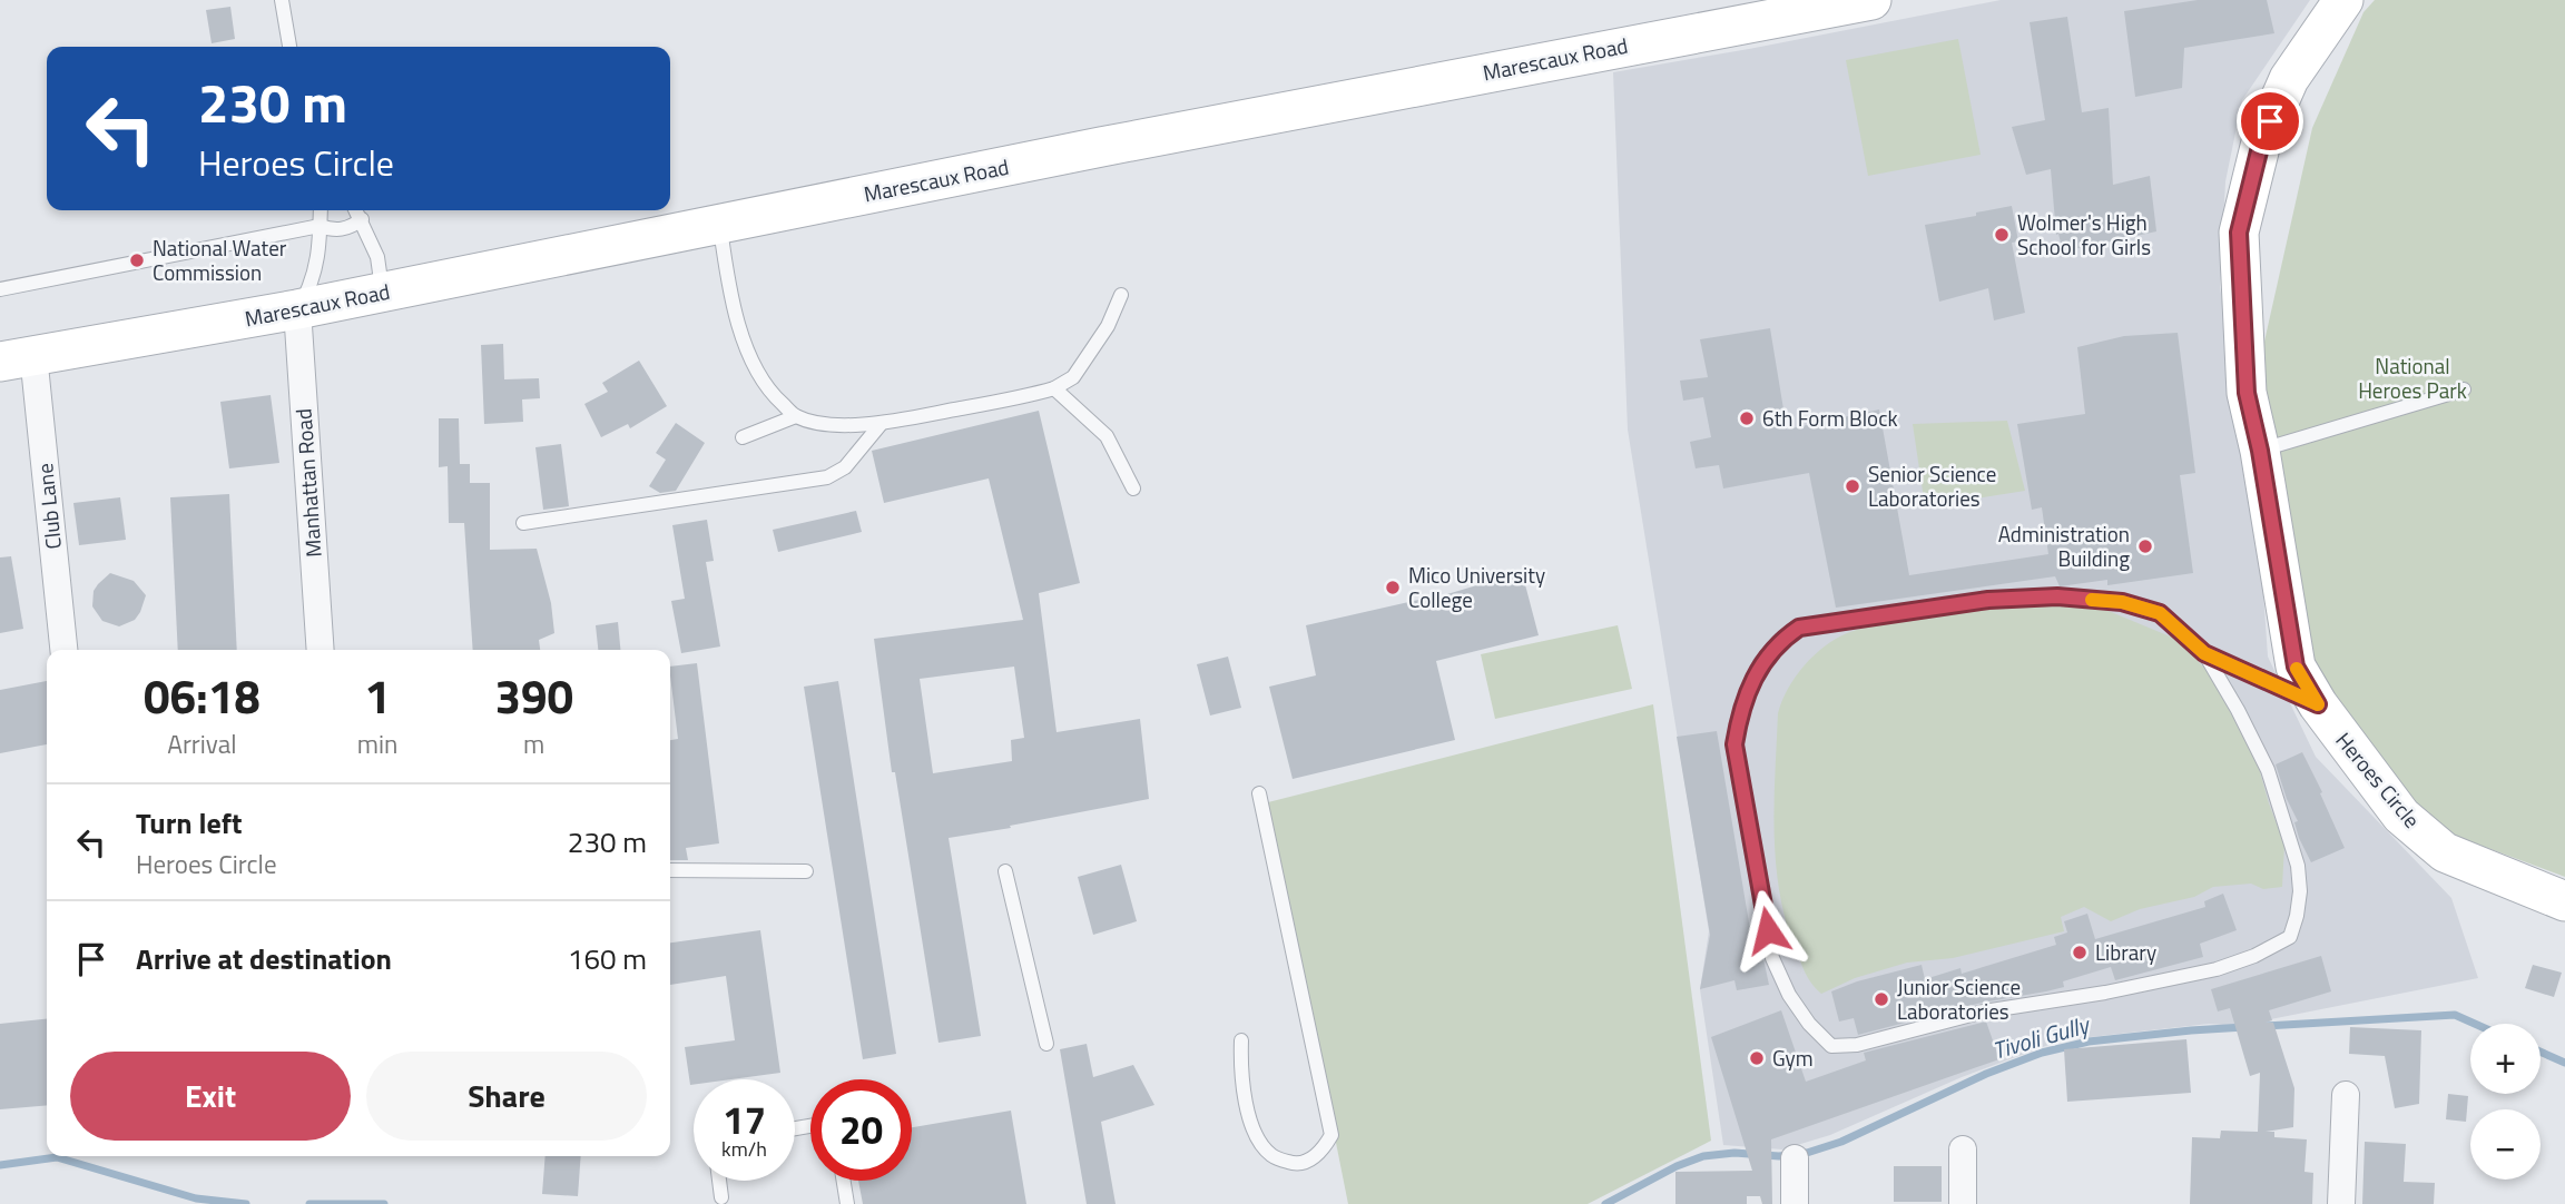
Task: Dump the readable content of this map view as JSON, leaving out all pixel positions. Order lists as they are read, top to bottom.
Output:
{
  "streets": {
    "main road": ["Marescaux Road", "Heroes Circle"],
    "street": ["Manhattan Road", "Club Lane"]
  },
  "crossings": [
    ["Marescaux Road", "Manhattan Road"],
    ["Marescaux Road", "Club Lane"]
  ],
  "water": ["Tivoli Gully"],
  "parks": ["National Heroes Park"],
  "places": [
    "Wolmer's High School for Girls",
    "National Water Commission",
    "6th Form Block",
    "Senior Science Laboratories",
    "Administration Building",
    "Mico University College",
    "Library",
    "Junior Science Laboratories",
    "Gym"
  ],
  "page": {
    "turn": ["230 m", "Heroes Circle"],
    "eta": [
      "06:18",
      "Arrival",
      "1",
      "min",
      "390",
      "m"
    ],
    "list": [
      {
        "name": "Turn left",
        "note": "Heroes Circle",
        "value": "230 m"
      },
      {
        "name": "Arrive at destination",
        "value": "160 m"
      }
    ],
    "map_buttons": ["+", "−"],
    "buttons": ["Exit", "Share"],
    "speed": "17 km/h",
    "limit": "20"
  }
}
